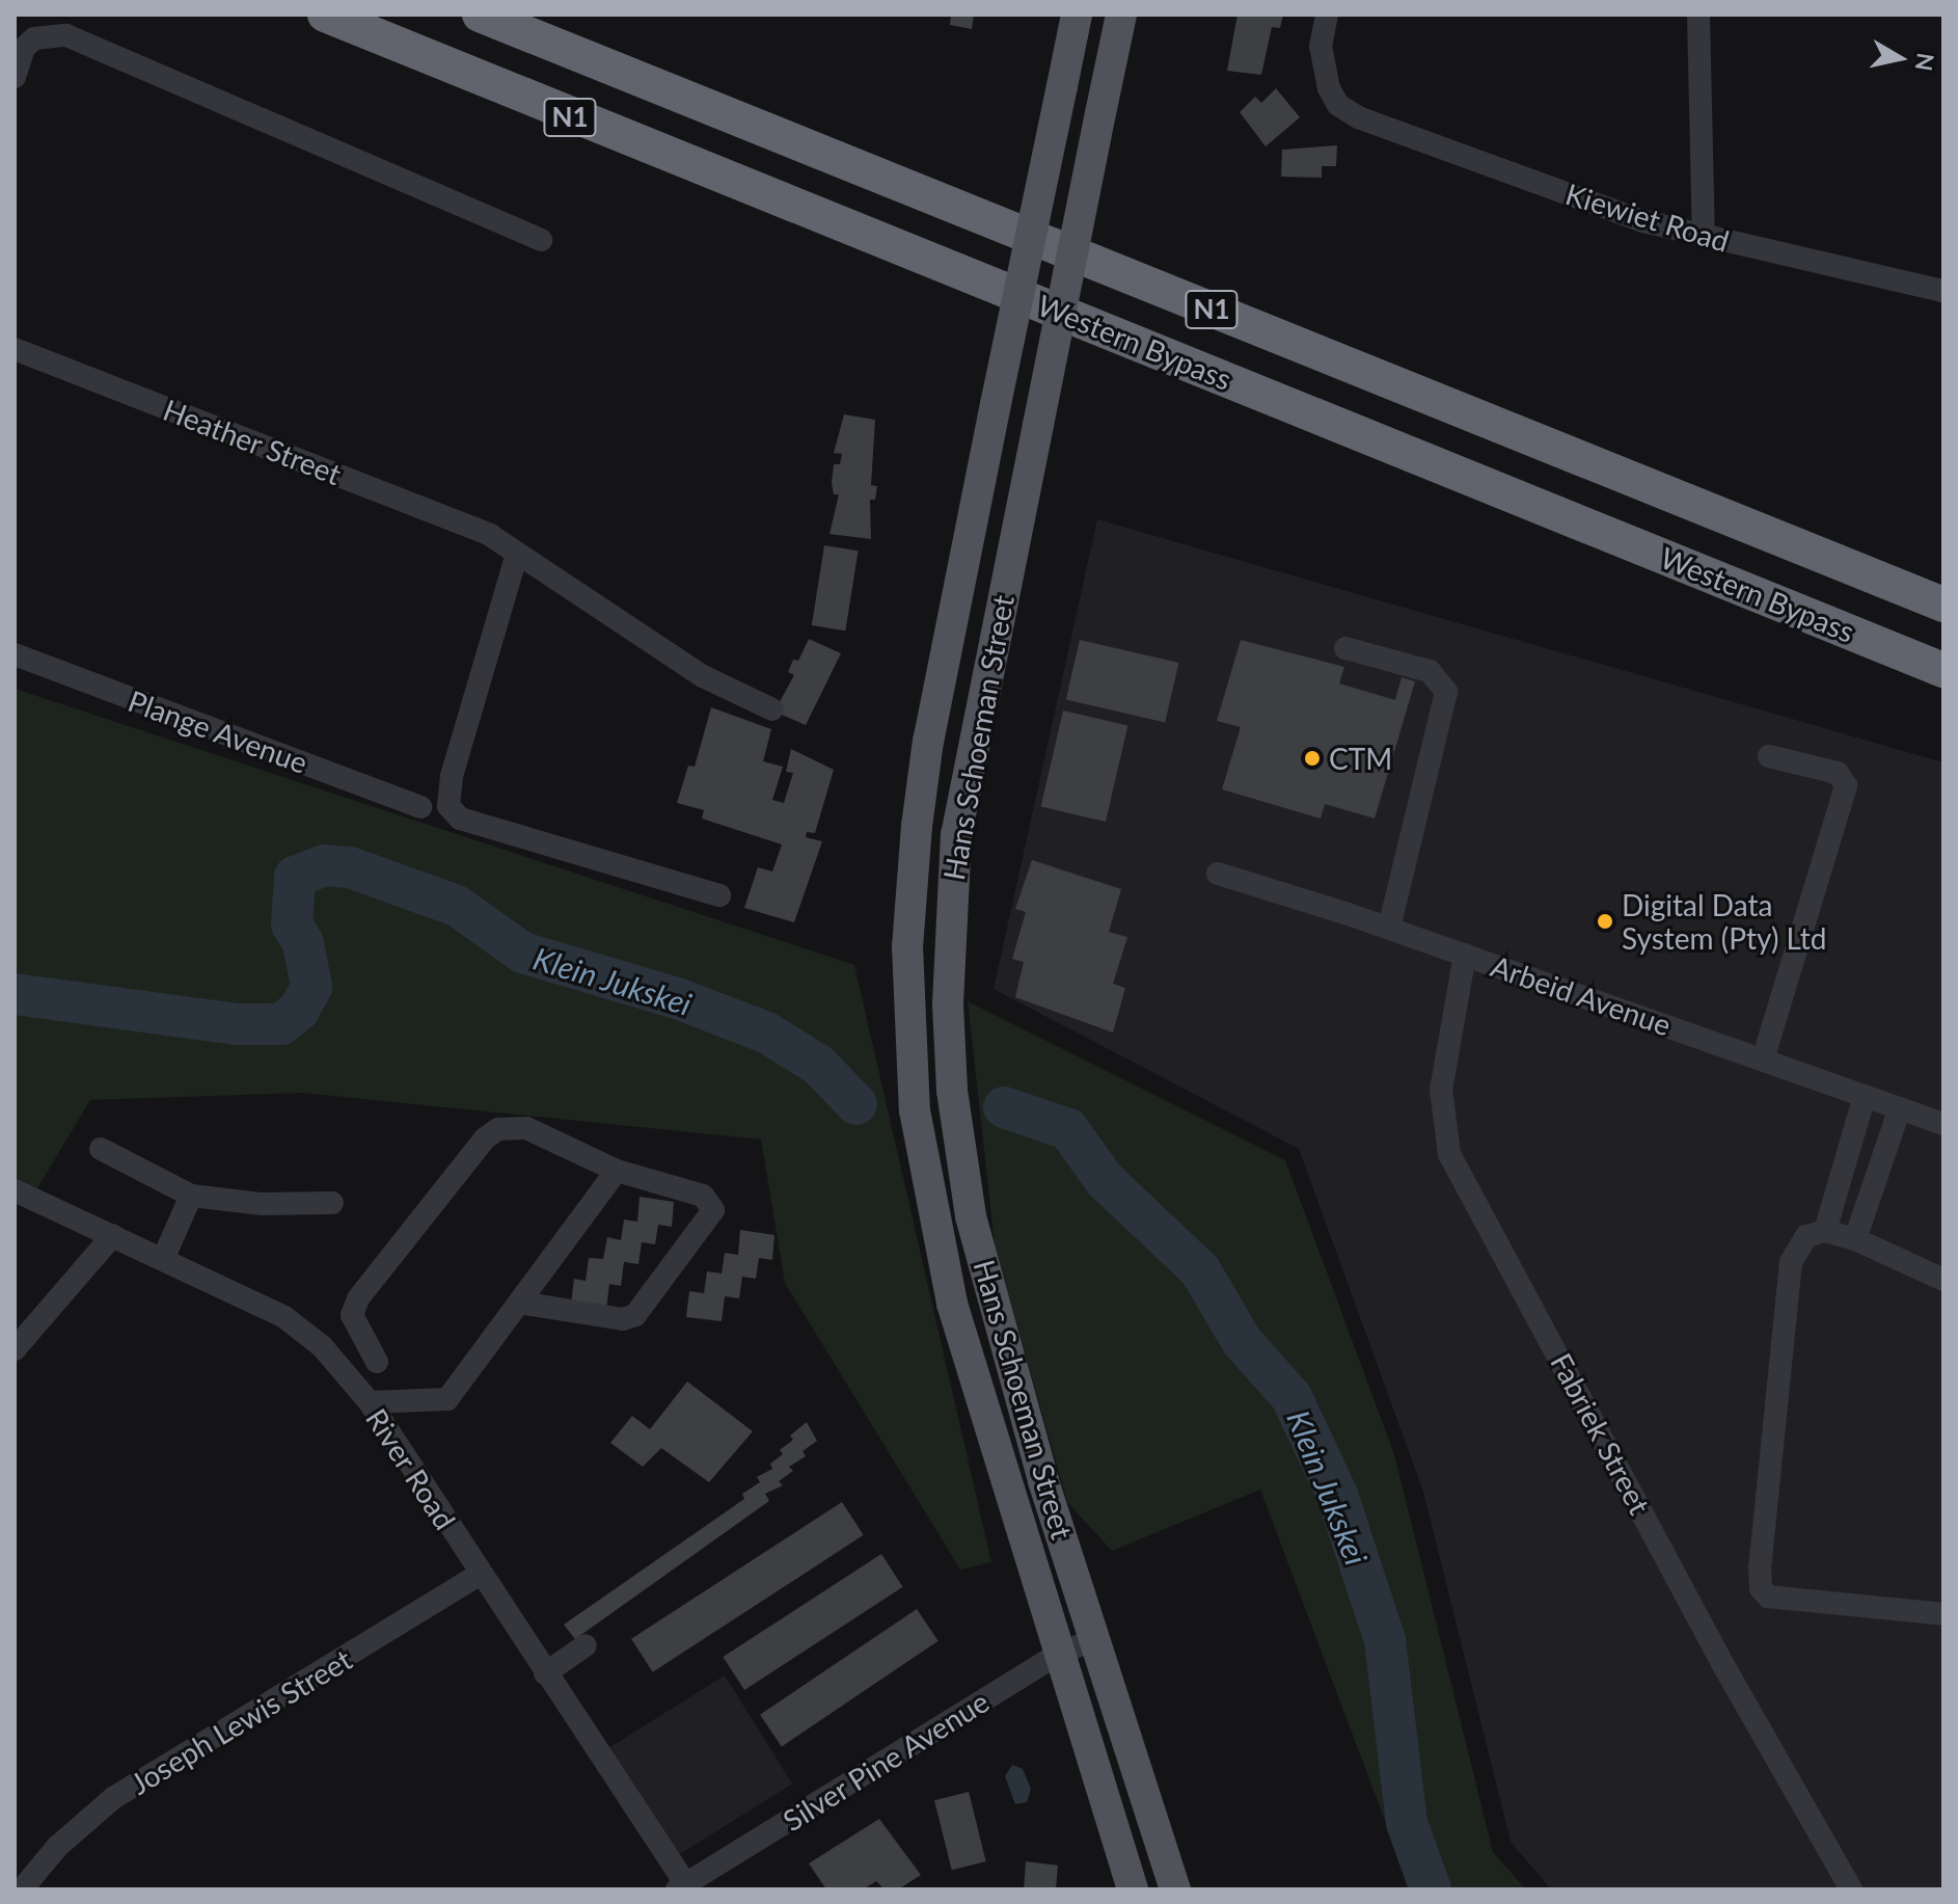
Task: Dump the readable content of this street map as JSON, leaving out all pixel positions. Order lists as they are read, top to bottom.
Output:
{
  "streets": {
    "highway": ["N1", "Western Bypass"],
    "main road": ["Hans Schoeman Street"],
    "street": [
      "Kiewiet Road",
      "Heather Street",
      "Plange Avenue",
      "Arbeid Avenue",
      "Fabriek Street",
      "River Road",
      "Joseph Lewis Street",
      "Silver Pine Avenue"
    ]
  },
  "crossings": [
    ["Hans Schoeman Street", "Silver Pine Avenue"],
    ["Arbeid Avenue", "Fabriek Street"],
    ["River Road", "Joseph Lewis Street"],
    ["River Road", "Silver Pine Avenue"]
  ],
  "water": ["Klein Jukskei"],
  "places": ["CTM", "Digital Data System (Pty) Ltd"],
  "north": "right"
}
